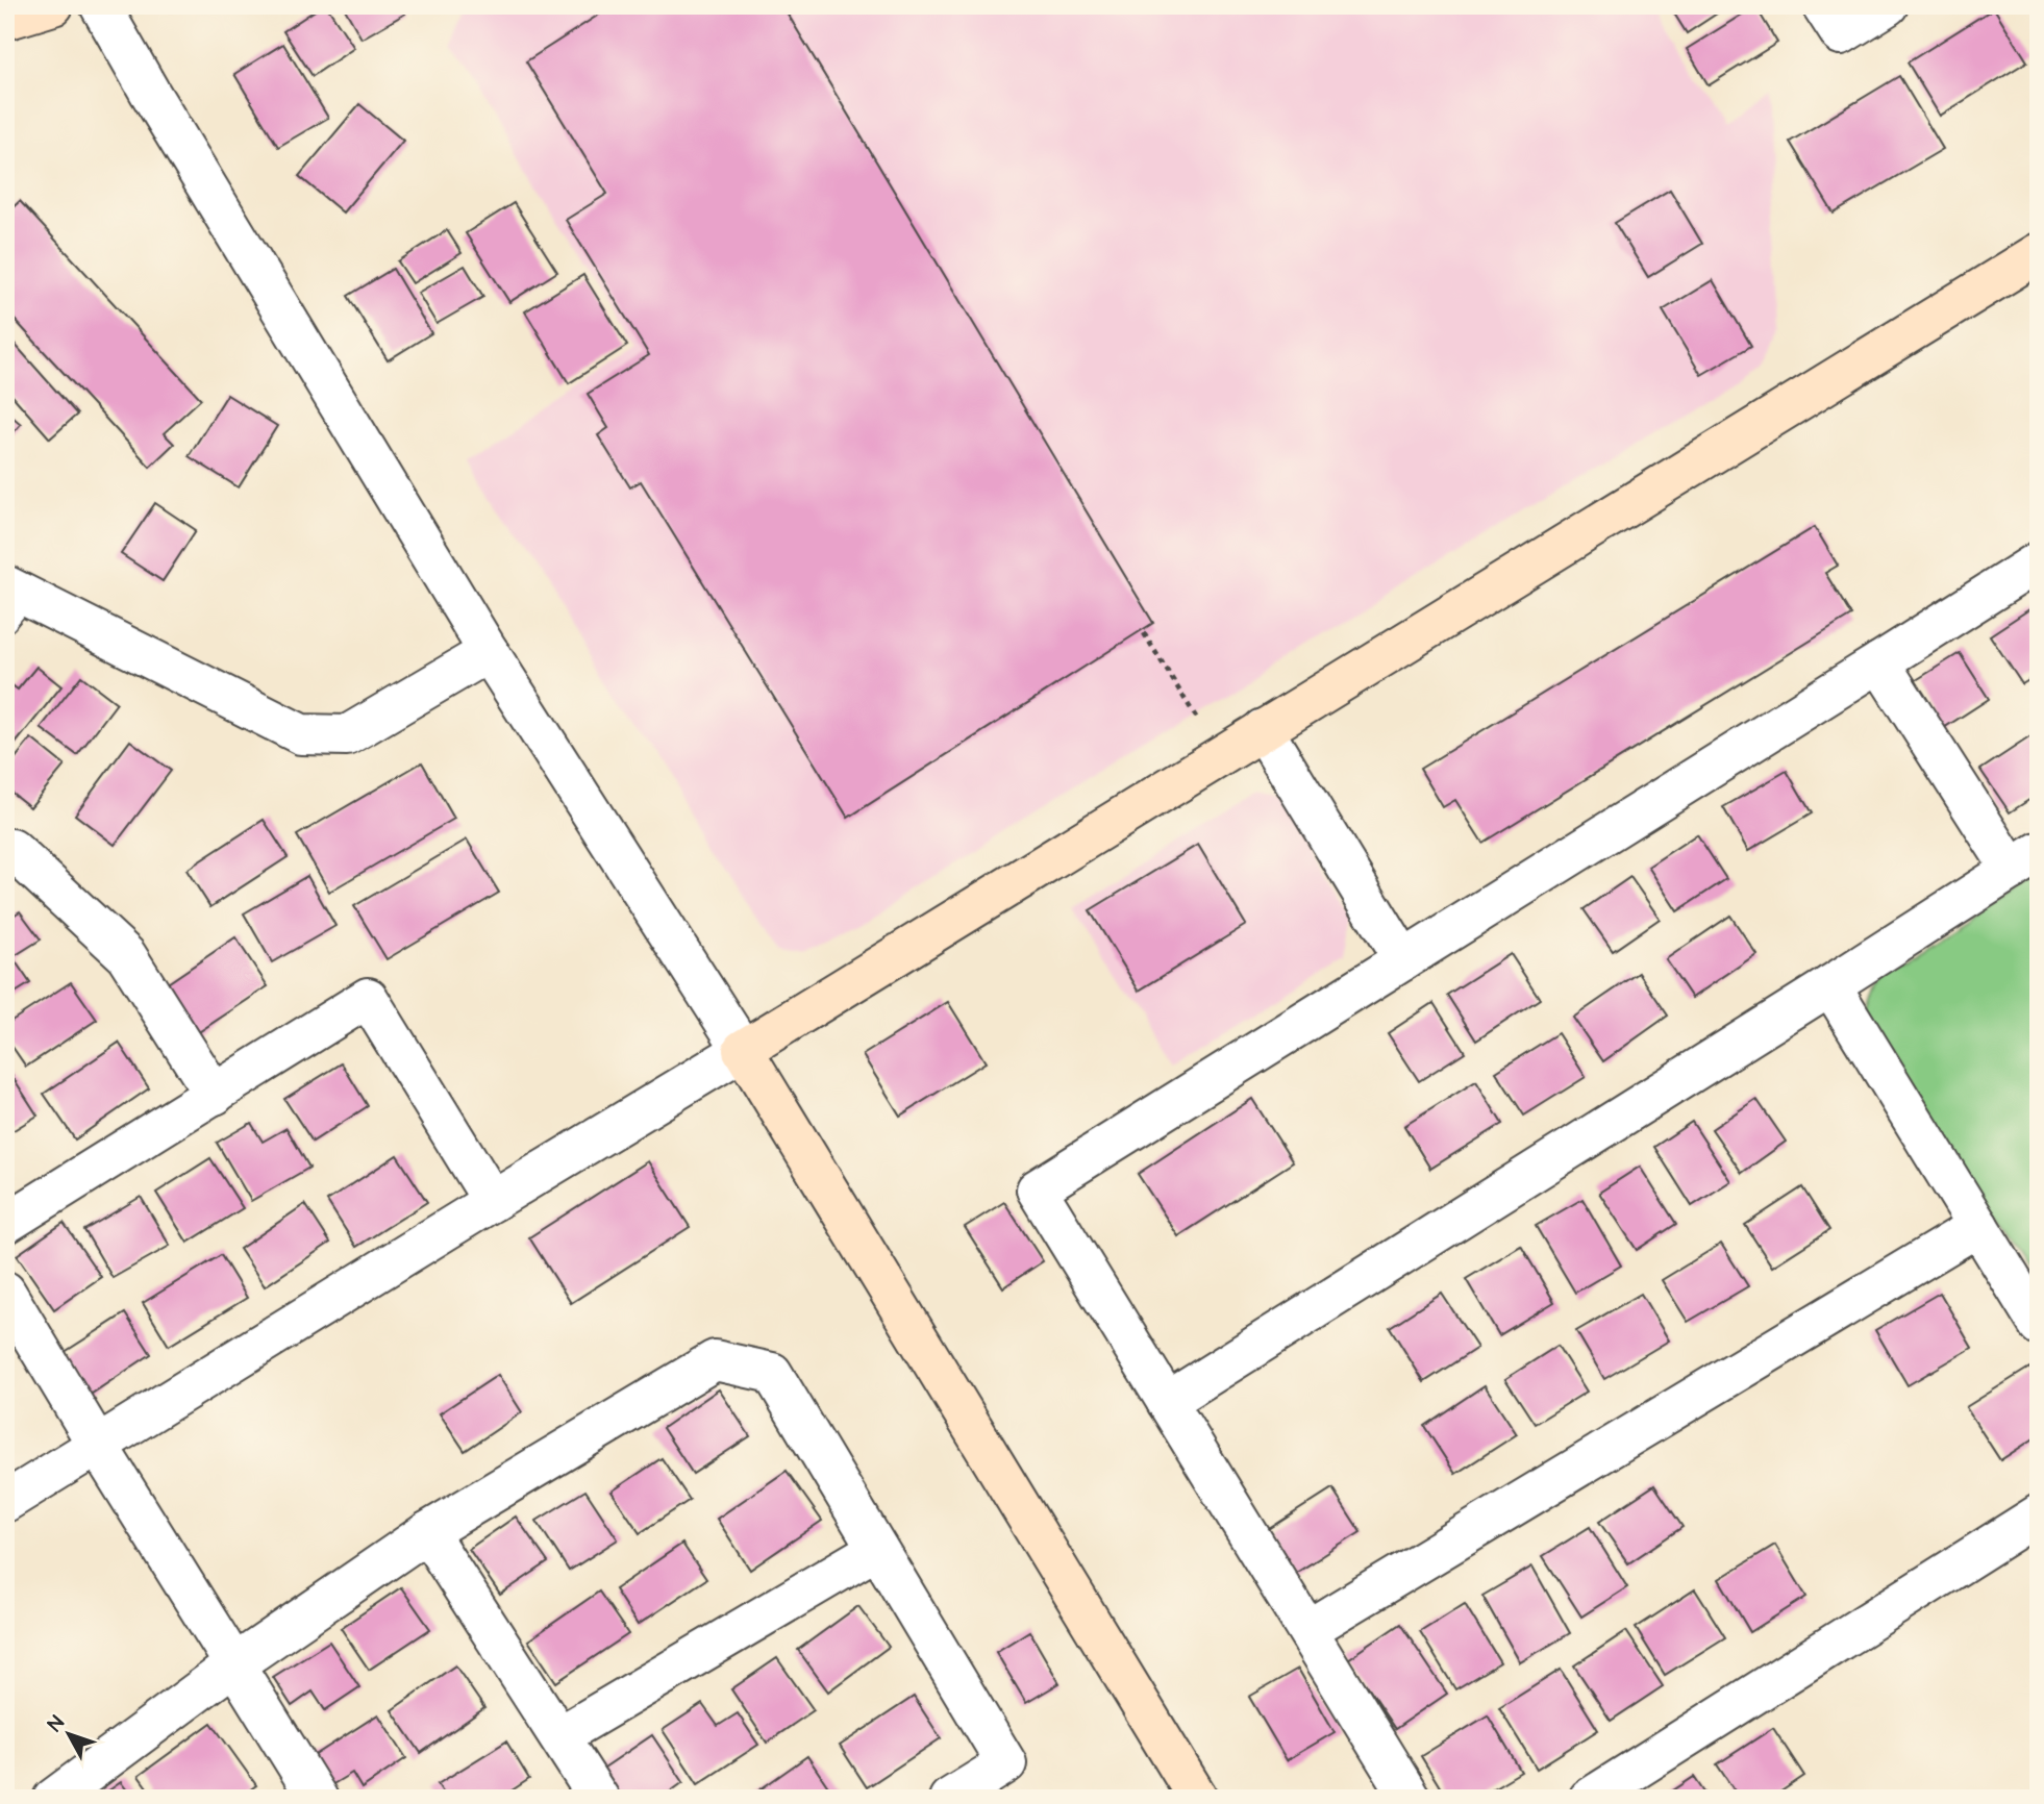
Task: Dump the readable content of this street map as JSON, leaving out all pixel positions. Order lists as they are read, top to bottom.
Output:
{
  "north": "top left"
}
